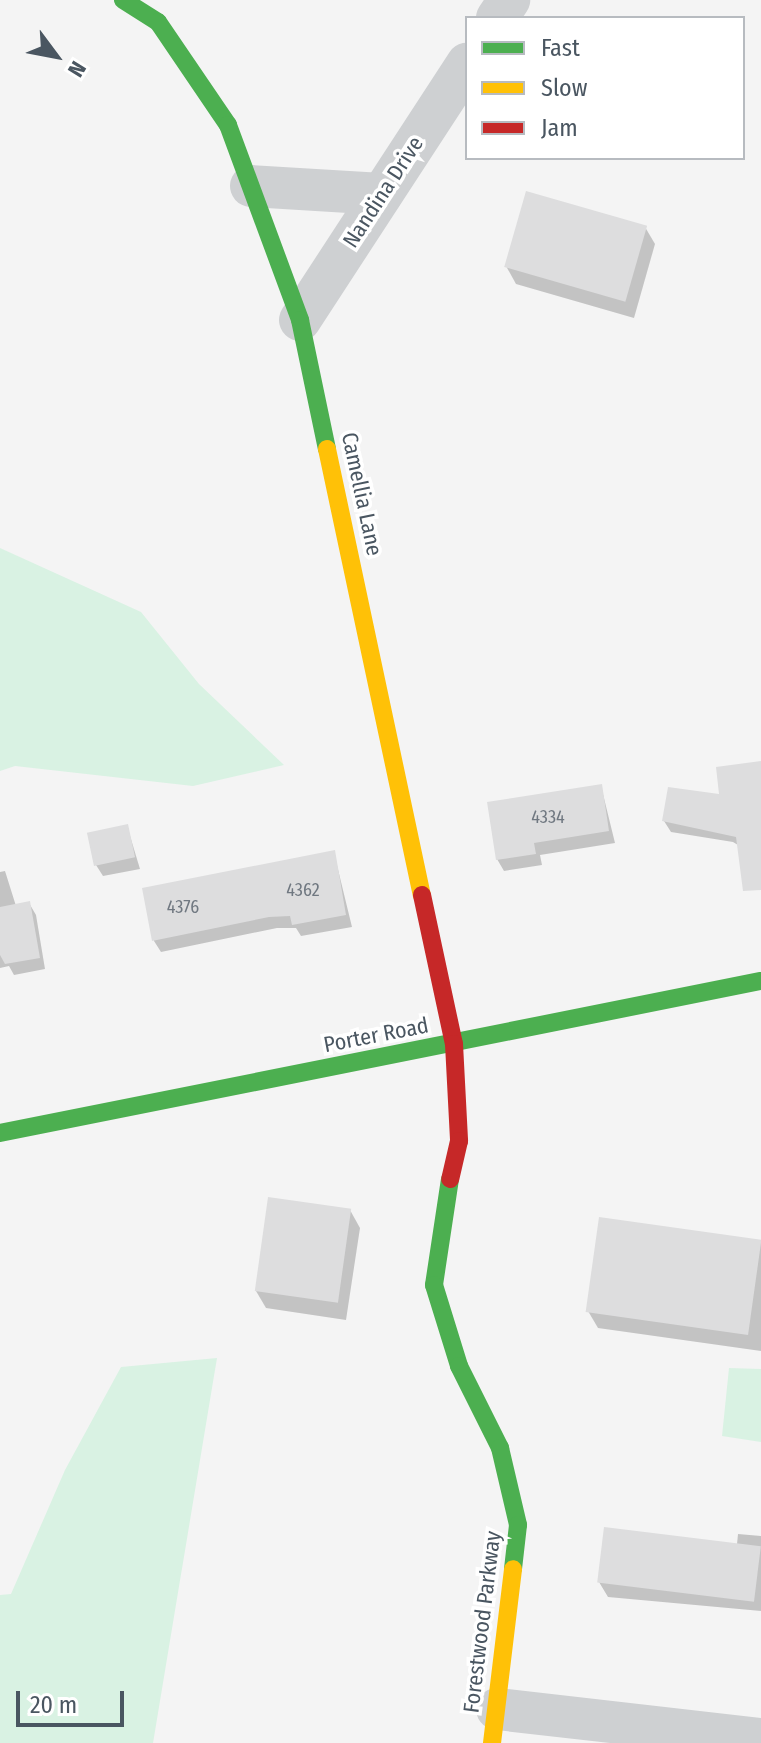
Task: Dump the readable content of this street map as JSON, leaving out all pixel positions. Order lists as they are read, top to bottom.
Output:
{
  "streets": {
    "street": [
      "Nandina Drive",
      "Camellia Lane",
      "Porter Road",
      "Forestwood Parkway"
    ]
  },
  "crossings": [
    ["Nandina Drive", "Camellia Lane"],
    ["Camellia Lane", "Porter Road"],
    ["Camellia Lane", "Forestwood Parkway"],
    ["Porter Road", "Forestwood Parkway"]
  ],
  "house_numbers": ["4334", "4362", "4376"],
  "legend": ["Fast", "Slow", "Jam"],
  "scale_bar": "20 m",
  "north": "bottom right"
}
